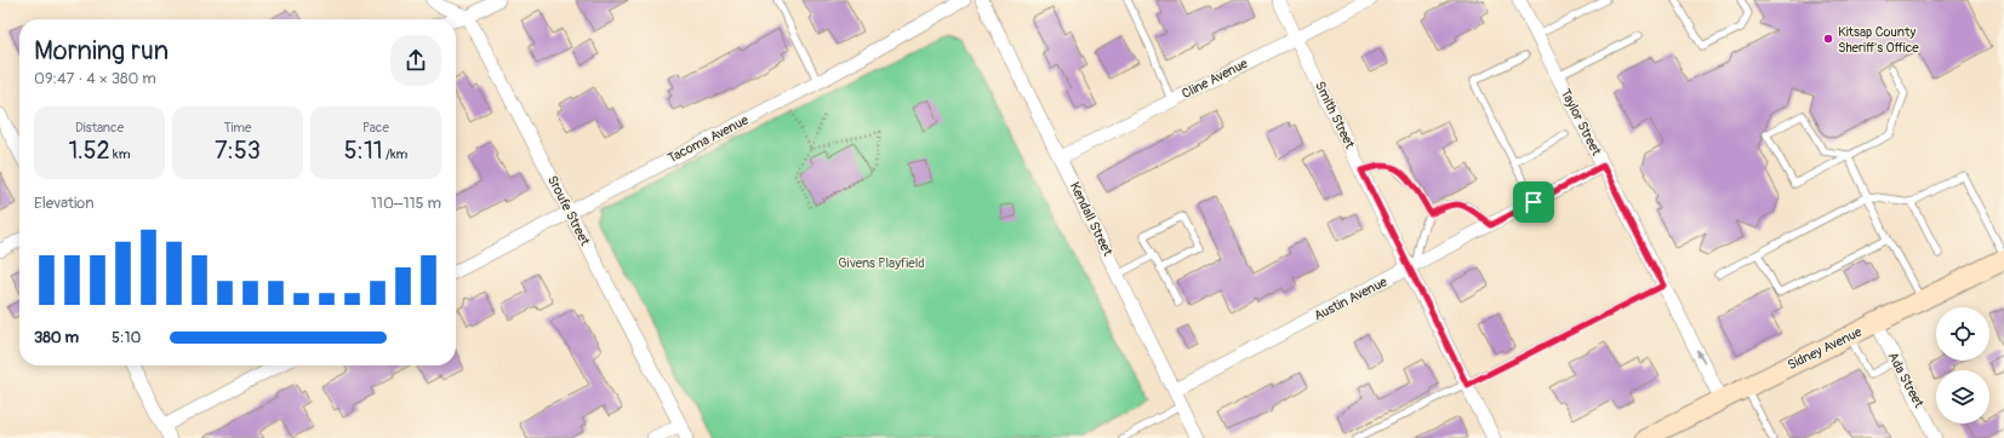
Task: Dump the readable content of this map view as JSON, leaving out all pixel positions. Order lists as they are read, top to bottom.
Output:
{
  "streets": {
    "main road": ["Sidney Avenue"],
    "street": [
      "Cline Avenue",
      "Smith Street",
      "Taylor Street",
      "Tacoma Avenue",
      "Sroufe Street",
      "Kendall Street",
      "Austin Avenue",
      "Ada Street"
    ]
  },
  "crossings": [
    ["Cline Avenue", "Smith Street"],
    ["Cline Avenue", "Kendall Street"],
    ["Smith Street", "Austin Avenue"],
    ["Taylor Street", "Austin Avenue"],
    ["Taylor Street", "Sidney Avenue"],
    ["Tacoma Avenue", "Sroufe Street"],
    ["Kendall Street", "Austin Avenue"],
    ["Sidney Avenue", "Ada Street"]
  ],
  "parks": ["Givens Playfield"],
  "places": ["Kitsap County Sheriff's Office"],
  "page": {
    "heading": ["Morning run", "09:47 · 4 × 380 m"],
    "stats": [
      ["Distance", "1.52 km"],
      ["Time", "7:53"],
      ["Pace", "5:11 /km"]
    ],
    "chart": ["Elevation", "110–115 m"],
    "list": [
      {
        "name": "380 m",
        "note": "5:10"
      }
    ]
  }
}
